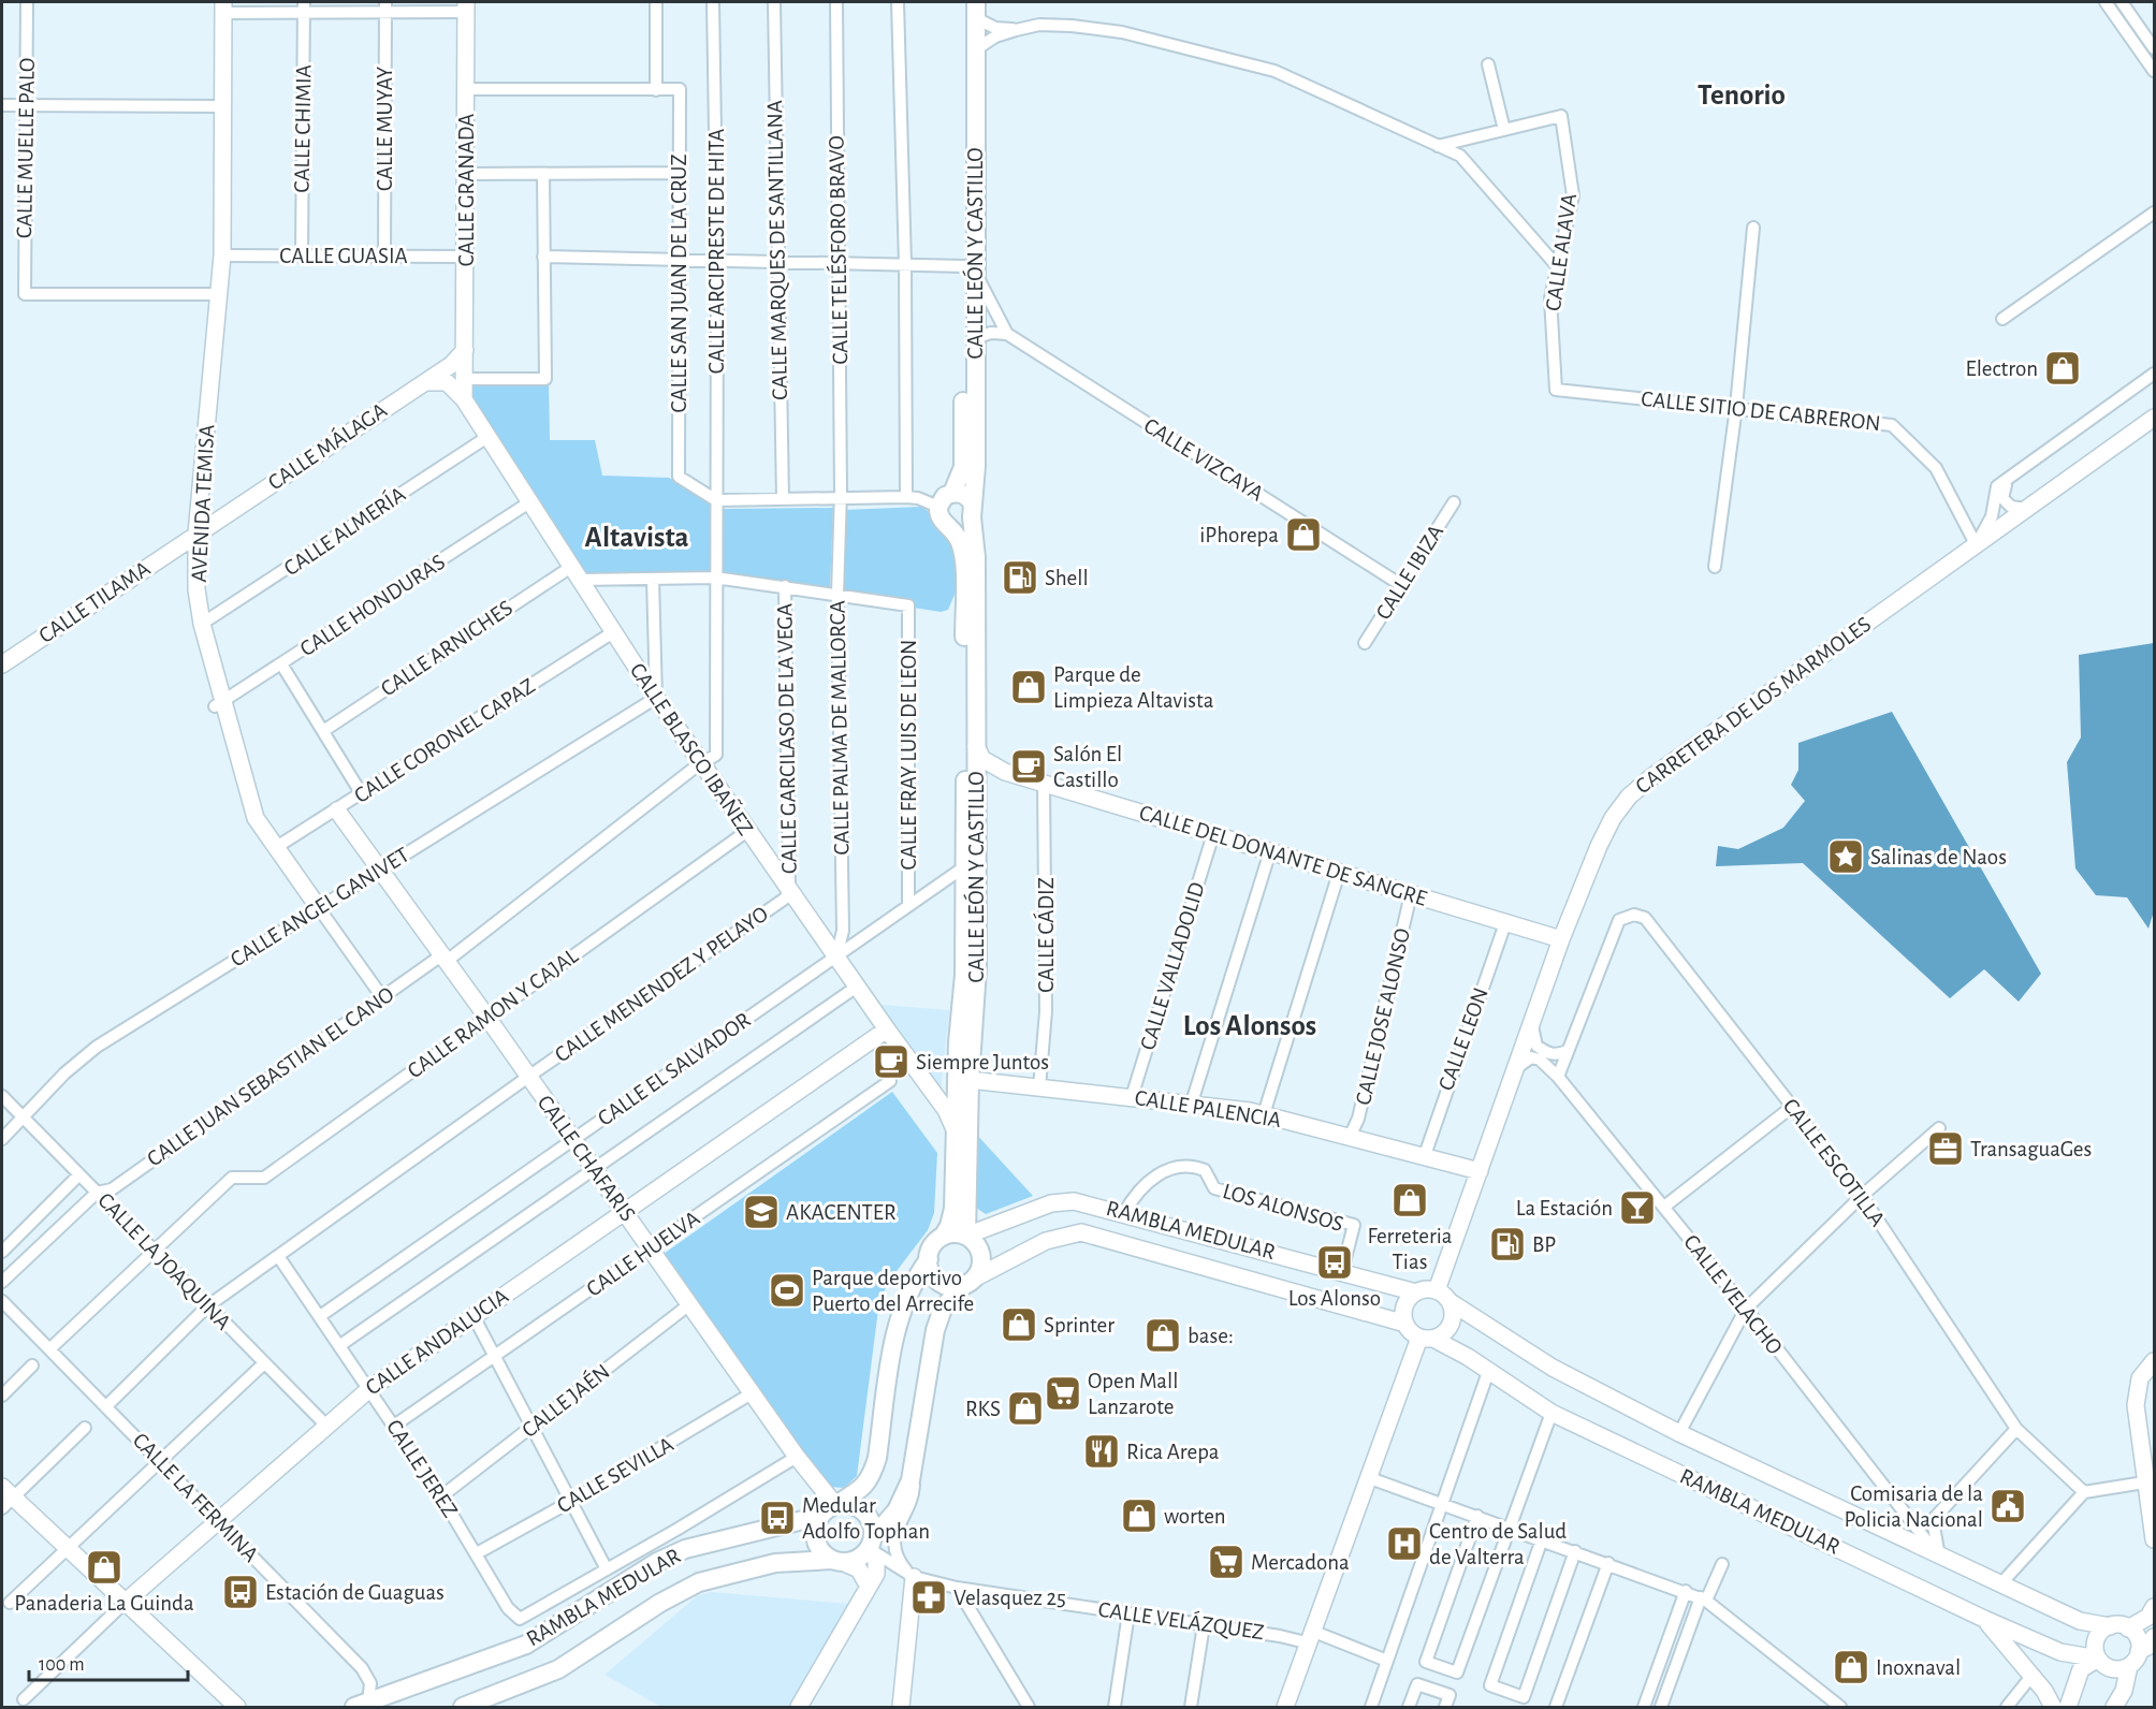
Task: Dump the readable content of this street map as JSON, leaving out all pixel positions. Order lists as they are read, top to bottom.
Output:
{
  "streets": {
    "main road": ["CALLE LEÓN Y CASTILLO", "RAMBLA MEDULAR"],
    "street": [
      "CALLE CHIMIA",
      "CALLE MUYAY",
      "CALLE MUELLE PALO",
      "CALLE GRANADA",
      "CALLE MARQUES DE SANTILLANA",
      "CALLE TELÉSFORO BRAVO",
      "CALLE ARCIPRESTE DE HITA",
      "CALLE ALAVA",
      "CALLE GUASIA",
      "CALLE SAN JUAN DE LA CRUZ",
      "CALLE SITIO DE CABRERON",
      "CALLE MÁLAGA",
      "CALLE VIZCAYA",
      "AVENIDA TEMISA",
      "CALLE ALMERÍA",
      "CALLE IBIZA",
      "CALLE TILAMA",
      "CALLE HONDURAS",
      "CALLE ARNICHES",
      "CARRETERA DE LOS MARMOLES",
      "CALLE PALMA DE MALLORCA",
      "CALLE GARCILASO DE LA VEGA",
      "CALLE CORONEL CAPAZ",
      "CALLE BLASCO IBAÑEZ",
      "CALLE FRAY LUIS DE LEON",
      "CALLE DEL DONANTE DE SANGRE",
      "CALLE ANGEL GANIVET",
      "CALLE CÁDIZ",
      "CALLE VALLADOLID",
      "CALLE MENENDEZ Y PELAYO",
      "CALLE RAMON Y CAJAL",
      "CALLE JOSE ALONSO",
      "CALLE LEON",
      "CALLE EL SALVADOR",
      "CALLE JUAN SEBASTIAN EL CANO",
      "CALLE PALENCIA",
      "CALLE CHAFARIS",
      "CALLE ESCOTILLA",
      "LOS ALONSOS",
      "CALLE HUELVA",
      "CALLE LA JOAQUINA",
      "CALLE VELACHO",
      "CALLE ANDALUCIA",
      "CALLE JAÉN",
      "CALLE JEREZ",
      "CALLE SEVILLA",
      "CALLE LA FERMINA",
      "CALLE VELÁZQUEZ"
    ]
  },
  "crossings": [
    ["CALLE CHIMIA", "CALLE GUASIA"],
    ["CALLE MUYAY", "CALLE GUASIA"],
    ["CALLE MUELLE PALO", "AVENIDA TEMISA"],
    ["CALLE GRANADA", "CALLE GUASIA"],
    ["CALLE GRANADA", "CALLE MÁLAGA"],
    ["CALLE GRANADA", "CALLE BLASCO IBAÑEZ"],
    ["CALLE TELÉSFORO BRAVO", "CALLE PALMA DE MALLORCA"],
    ["CALLE ARCIPRESTE DE HITA", "CALLE SAN JUAN DE LA CRUZ"],
    ["CALLE ARCIPRESTE DE HITA", "CALLE BLASCO IBAÑEZ"],
    ["CALLE ARCIPRESTE DE HITA", "CALLE JUAN SEBASTIAN EL CANO"],
    ["CALLE ALAVA", "CALLE SITIO DE CABRERON"],
    ["CALLE LEÓN Y CASTILLO", "CALLE BLASCO IBAÑEZ"],
    ["CALLE LEÓN Y CASTILLO", "CALLE DEL DONANTE DE SANGRE"],
    ["CALLE LEÓN Y CASTILLO", "CALLE EL SALVADOR"],
    ["CALLE LEÓN Y CASTILLO", "CALLE PALENCIA"],
    ["CALLE LEÓN Y CASTILLO", "RAMBLA MEDULAR"],
    ["CALLE GUASIA", "AVENIDA TEMISA"],
    ["CALLE SITIO DE CABRERON", "CARRETERA DE LOS MARMOLES"],
    ["CALLE MÁLAGA", "AVENIDA TEMISA"],
    ["CALLE MÁLAGA", "CALLE TILAMA"],
    ["CALLE MÁLAGA", "CALLE BLASCO IBAÑEZ"],
    ["CALLE VIZCAYA", "CALLE IBIZA"],
    ["AVENIDA TEMISA", "CALLE ALMERÍA"],
    ["AVENIDA TEMISA", "CALLE TILAMA"],
    ["AVENIDA TEMISA", "CALLE HONDURAS"],
    ["AVENIDA TEMISA", "CALLE CORONEL CAPAZ"],
    ["AVENIDA TEMISA", "CALLE ANGEL GANIVET"],
    ["AVENIDA TEMISA", "CALLE JUAN SEBASTIAN EL CANO"],
    ["CALLE ALMERÍA", "CALLE BLASCO IBAÑEZ"],
    ["CALLE HONDURAS", "CALLE BLASCO IBAÑEZ"],
    ["CALLE ARNICHES", "CALLE BLASCO IBAÑEZ"],
    ["CARRETERA DE LOS MARMOLES", "CALLE DEL DONANTE DE SANGRE"],
    ["CARRETERA DE LOS MARMOLES", "CALLE PALENCIA"],
    ["CARRETERA DE LOS MARMOLES", "RAMBLA MEDULAR"],
    ["CARRETERA DE LOS MARMOLES", "CALLE VELACHO"],
    ["CALLE PALMA DE MALLORCA", "CALLE BLASCO IBAÑEZ"],
    ["CALLE PALMA DE MALLORCA", "CALLE FRAY LUIS DE LEON"],
    ["CALLE PALMA DE MALLORCA", "CALLE EL SALVADOR"],
    ["CALLE GARCILASO DE LA VEGA", "CALLE BLASCO IBAÑEZ"],
    ["CALLE GARCILASO DE LA VEGA", "CALLE MENENDEZ Y PELAYO"],
    ["CALLE CORONEL CAPAZ", "CALLE BLASCO IBAÑEZ"],
    ["CALLE CORONEL CAPAZ", "CALLE CHAFARIS"],
    ["CALLE BLASCO IBAÑEZ", "CALLE ANGEL GANIVET"],
    ["CALLE BLASCO IBAÑEZ", "CALLE MENENDEZ Y PELAYO"],
    ["CALLE BLASCO IBAÑEZ", "CALLE RAMON Y CAJAL"],
    ["CALLE BLASCO IBAÑEZ", "CALLE EL SALVADOR"],
    ["CALLE BLASCO IBAÑEZ", "CALLE JUAN SEBASTIAN EL CANO"],
    ["CALLE BLASCO IBAÑEZ", "CALLE ANDALUCIA"],
    ["CALLE FRAY LUIS DE LEON", "CALLE EL SALVADOR"],
    ["CALLE DEL DONANTE DE SANGRE", "CALLE CÁDIZ"],
    ["CALLE DEL DONANTE DE SANGRE", "CALLE VALLADOLID"],
    ["CALLE DEL DONANTE DE SANGRE", "CALLE JOSE ALONSO"],
    ["CALLE DEL DONANTE DE SANGRE", "CALLE LEON"],
    ["CALLE ANGEL GANIVET", "CALLE CHAFARIS"],
    ["CALLE ANGEL GANIVET", "CALLE LA JOAQUINA"],
    ["CALLE CÁDIZ", "CALLE PALENCIA"],
    ["CALLE VALLADOLID", "CALLE PALENCIA"],
    ["CALLE MENENDEZ Y PELAYO", "CALLE CHAFARIS"],
    ["CALLE MENENDEZ Y PELAYO", "CALLE LA JOAQUINA"],
    ["CALLE MENENDEZ Y PELAYO", "CALLE JEREZ"],
    ["CALLE MENENDEZ Y PELAYO", "CALLE LA FERMINA"],
    ["CALLE RAMON Y CAJAL", "CALLE CHAFARIS"],
    ["CALLE RAMON Y CAJAL", "CALLE LA JOAQUINA"],
    ["CALLE JOSE ALONSO", "CALLE PALENCIA"],
    ["CALLE LEON", "CALLE PALENCIA"],
    ["CALLE EL SALVADOR", "CALLE CHAFARIS"],
    ["CALLE EL SALVADOR", "CALLE JEREZ"],
    ["CALLE JUAN SEBASTIAN EL CANO", "CALLE CHAFARIS"],
    ["CALLE JUAN SEBASTIAN EL CANO", "CALLE LA JOAQUINA"],
    ["CALLE CHAFARIS", "RAMBLA MEDULAR"],
    ["CALLE CHAFARIS", "CALLE HUELVA"],
    ["CALLE CHAFARIS", "CALLE ANDALUCIA"],
    ["CALLE CHAFARIS", "CALLE JAÉN"],
    ["CALLE CHAFARIS", "CALLE SEVILLA"],
    ["CALLE CHAFARIS", "CALLE VELÁZQUEZ"],
    ["CALLE ESCOTILLA", "CALLE VELACHO"],
    ["LOS ALONSOS", "RAMBLA MEDULAR"],
    ["RAMBLA MEDULAR", "CALLE VELACHO"],
    ["RAMBLA MEDULAR", "CALLE LA FERMINA"],
    ["RAMBLA MEDULAR", "CALLE VELÁZQUEZ"],
    ["CALLE HUELVA", "CALLE JEREZ"],
    ["CALLE LA JOAQUINA", "CALLE ANDALUCIA"],
    ["CALLE ANDALUCIA", "CALLE JEREZ"],
    ["CALLE ANDALUCIA", "CALLE LA FERMINA"],
    ["CALLE JAÉN", "CALLE JEREZ"],
    ["CALLE JEREZ", "CALLE SEVILLA"]
  ],
  "districts": ["Tenorio", "Altavista", "Los Alonsos"],
  "places": {
    "shop": [
      "Electron",
      "iPhorepa",
      "Parque de Limpieza Altavista",
      "Ferreteria Tias",
      "Sprinter",
      "base:",
      "RKS",
      "worten",
      "Panaderia La Guinda",
      "Inoxnaval"
    ],
    "fuel station": ["Shell", "BP"],
    "cafe": ["Salón El Castillo", "Siempre Juntos"],
    "place": ["Salinas de Naos"],
    "office": ["TransaguaGes"],
    "bar": ["La Estación"],
    "school or university": ["AKACENTER"],
    "bus stop": ["Los Alonso", "Medular Adolfo Tophan", "Estación de Guaguas"],
    "sports": ["Parque deportivo Puerto del Arrecife"],
    "supermarket": ["Open Mall Lanzarote", "Mercadona"],
    "restaurant": ["Rica Arepa"],
    "public building": ["Comisaria de la Policia Nacional"],
    "hospital": ["Centro de Salud de Valterra"],
    "pharmacy": ["Velasquez 25"]
  },
  "scale_bar": "100 m"
}
